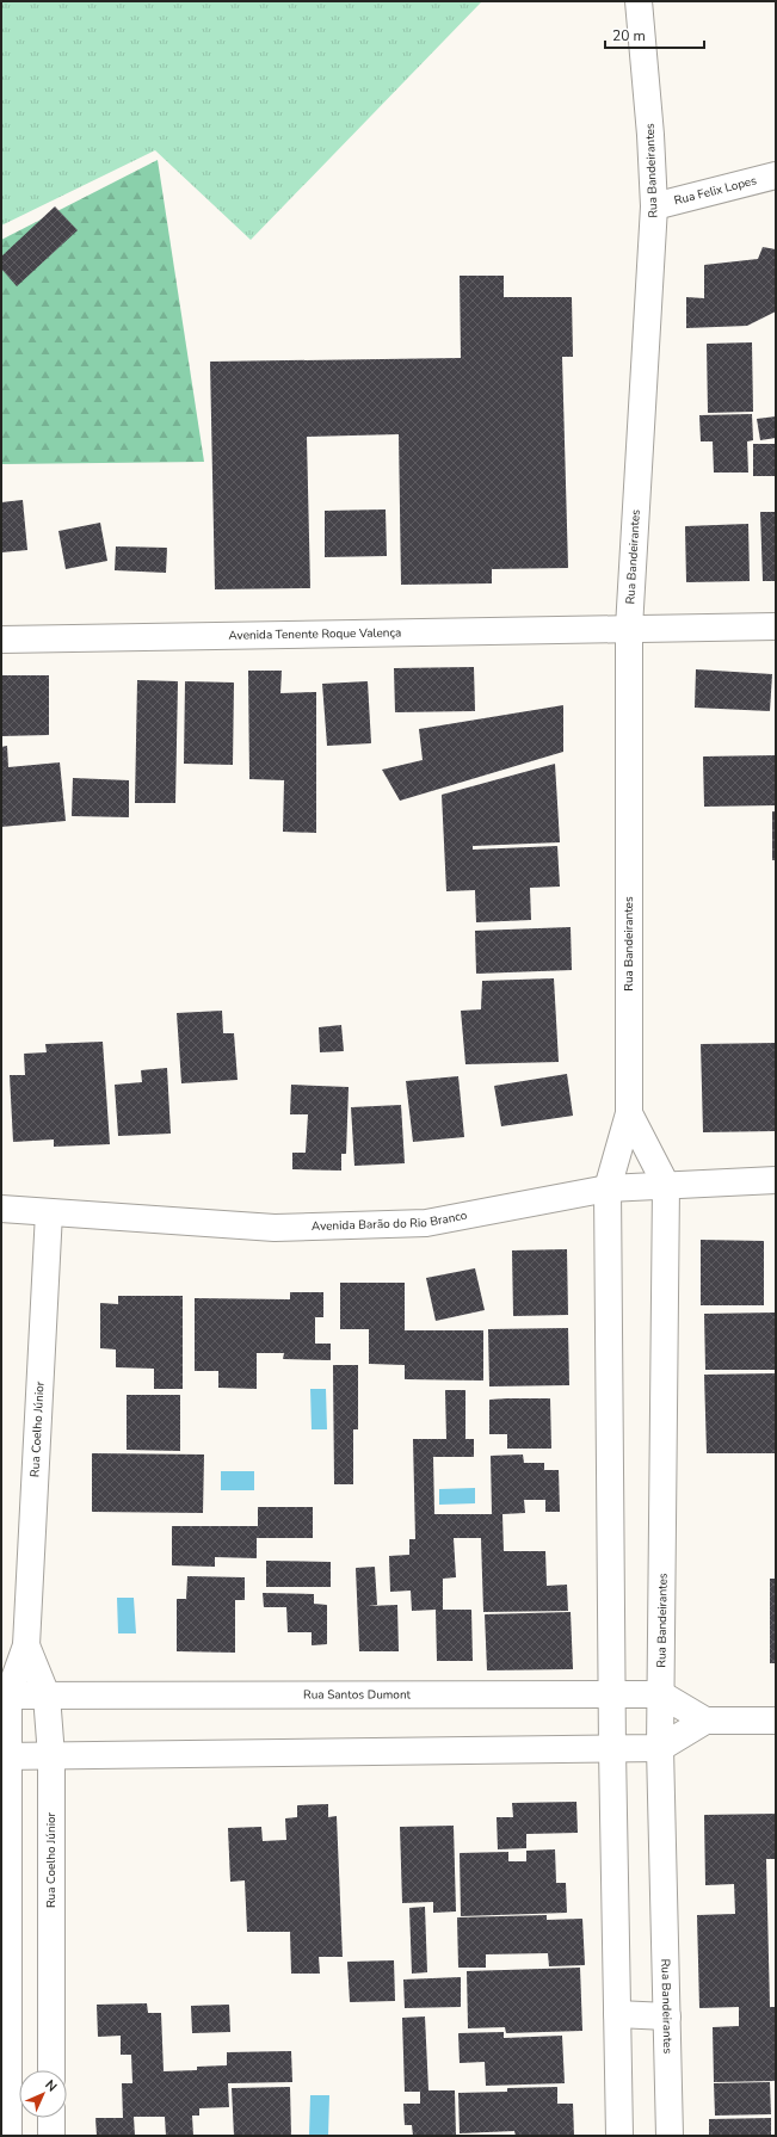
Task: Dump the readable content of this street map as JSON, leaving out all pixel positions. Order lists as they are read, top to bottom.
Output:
{
  "streets": {
    "street": [
      "Rua Bandeirantes",
      "Rua Felix Lopes",
      "Avenida Tenente Roque Valença",
      "Avenida Barão do Rio Branco",
      "Rua Coelho Júnior",
      "Rua Santos Dumont"
    ]
  },
  "crossings": [
    ["Rua Bandeirantes", "Rua Felix Lopes"],
    ["Rua Bandeirantes", "Avenida Tenente Roque Valença"],
    ["Rua Bandeirantes", "Avenida Barão do Rio Branco"],
    ["Rua Bandeirantes", "Rua Santos Dumont"],
    ["Avenida Barão do Rio Branco", "Rua Coelho Júnior"],
    ["Rua Coelho Júnior", "Rua Santos Dumont"]
  ],
  "scale_bar": "20 m",
  "north": "top right"
}
